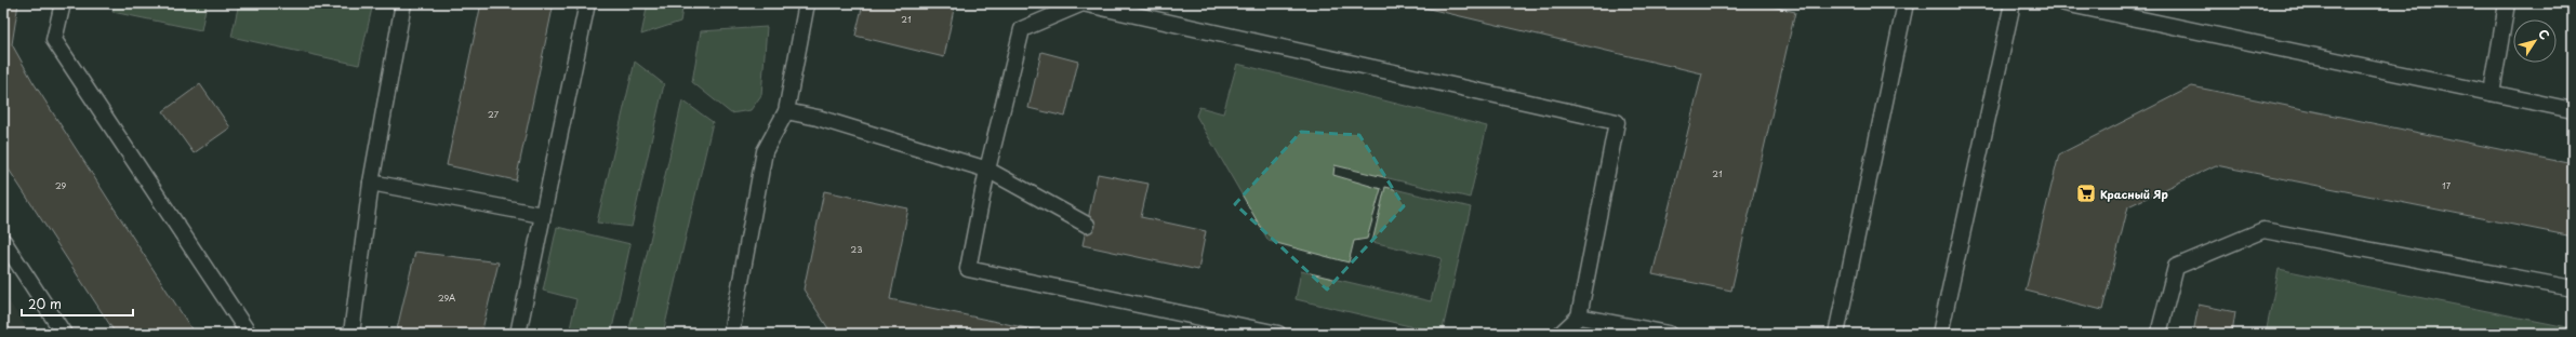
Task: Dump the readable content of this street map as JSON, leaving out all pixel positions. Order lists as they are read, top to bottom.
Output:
{
  "places": {
    "supermarket": ["Красный Яр"]
  },
  "house_numbers": [
    "21",
    "27",
    "21",
    "29",
    "17",
    "23",
    "29А"
  ],
  "scale_bar": "20 m",
  "north": "top right"
}
